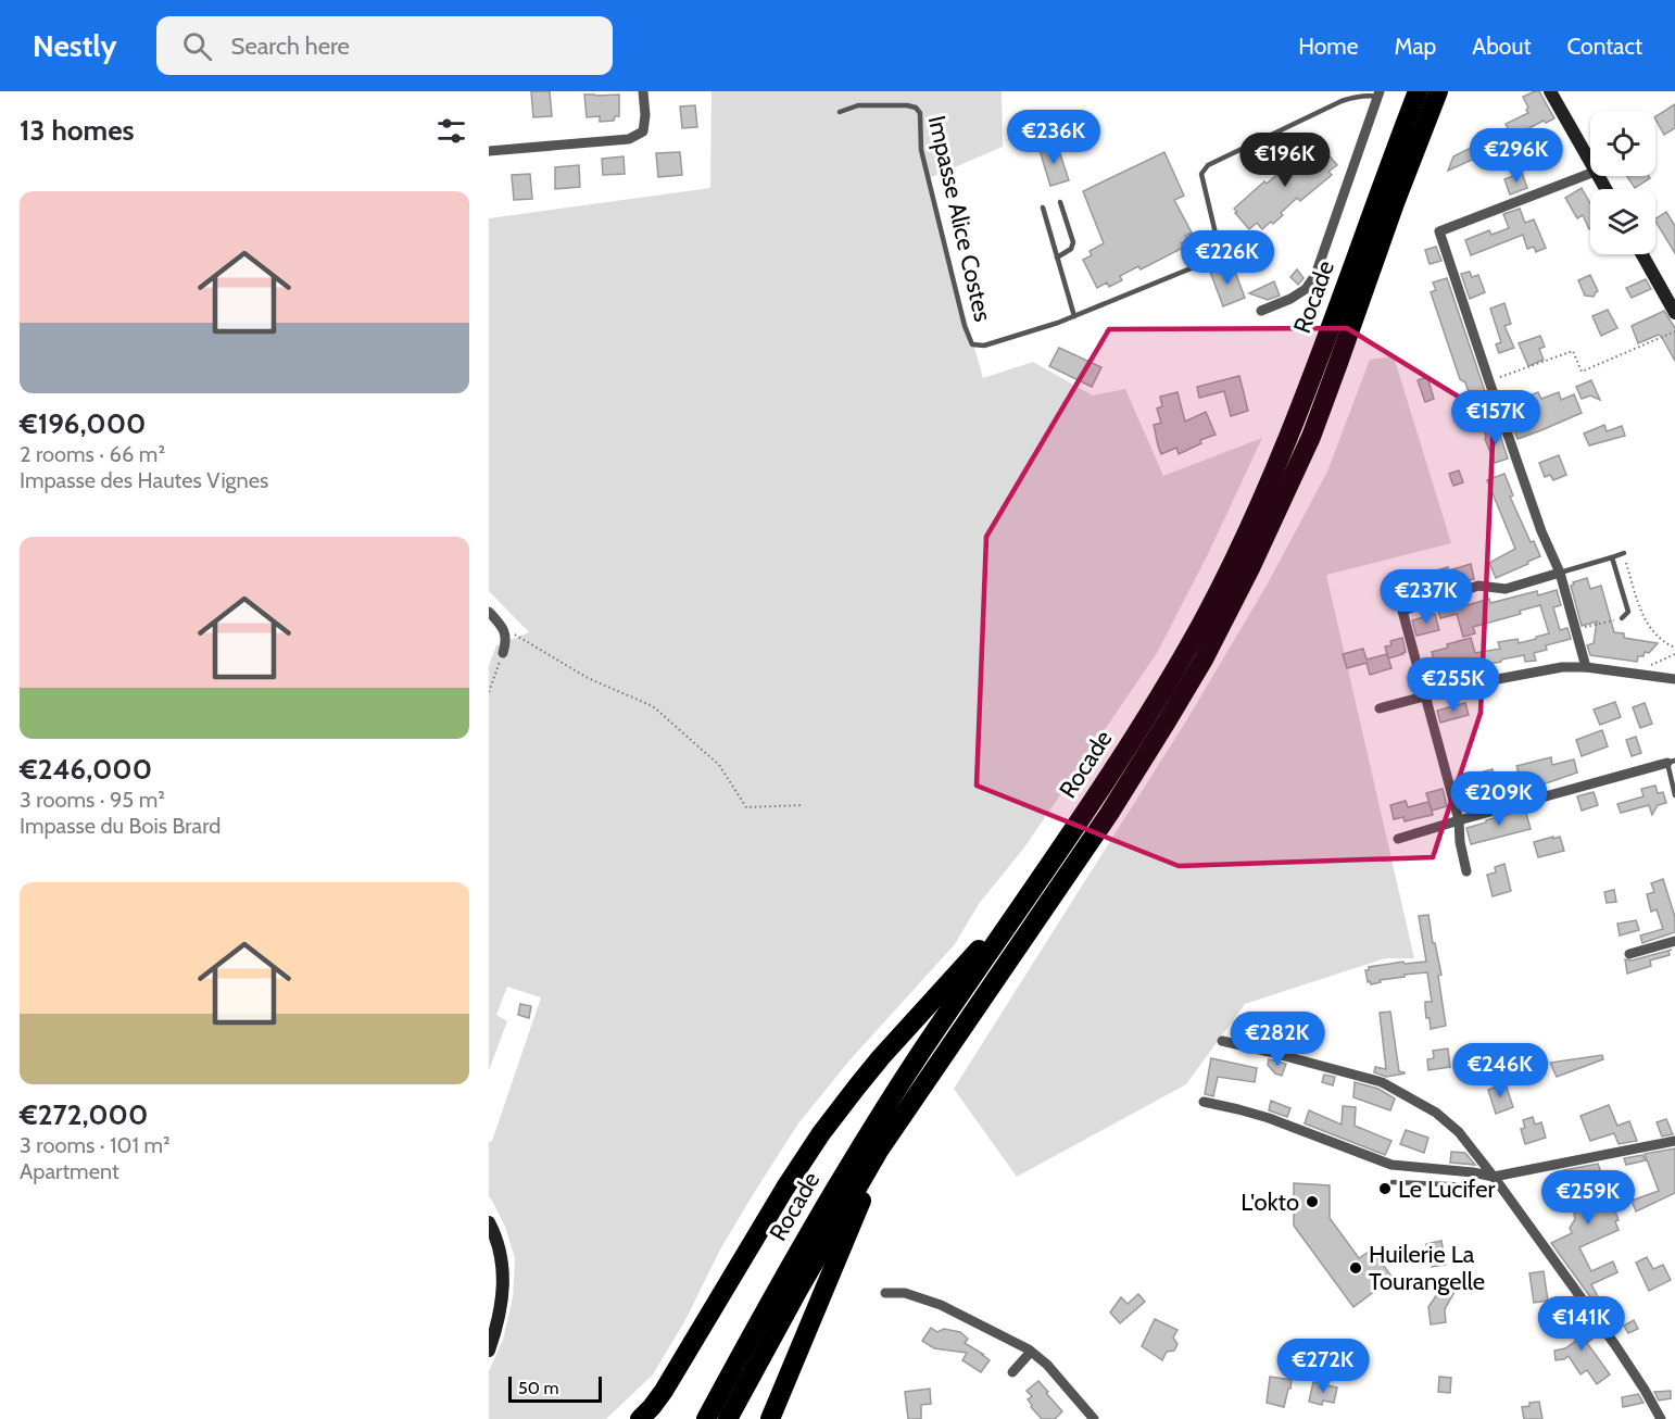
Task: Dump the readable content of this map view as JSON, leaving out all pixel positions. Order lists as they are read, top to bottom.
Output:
{
  "streets": {
    "highway": ["Rocade"],
    "lane": ["Impasse Alice Costes"]
  },
  "places": ["Le Lucifer", "L'okto", "Huilerie La Tourangelle"],
  "scale_bar": "50 m",
  "page": {
    "header": "Nestly",
    "search": "Search here",
    "nav": [
      "Home",
      "Map",
      "About",
      "Contact"
    ],
    "heading": "13 homes",
    "price": [
      "€236K",
      "€296K",
      "€196K",
      "€226K",
      "€157K",
      "€237K",
      "€255K",
      "€209K",
      "€282K",
      "€246K",
      "€259K",
      "€141K",
      "€272K"
    ],
    "list": [
      {
        "name": "€196,000",
        "note": "2 rooms · 66 m² · Impasse des Hautes Vignes"
      },
      {
        "name": "€246,000",
        "note": "3 rooms · 95 m² · Impasse du Bois Brard"
      },
      {
        "name": "€272,000",
        "note": "3 rooms · 101 m² · Apartment"
      }
    ],
    "scale": "50 m"
  }
}
